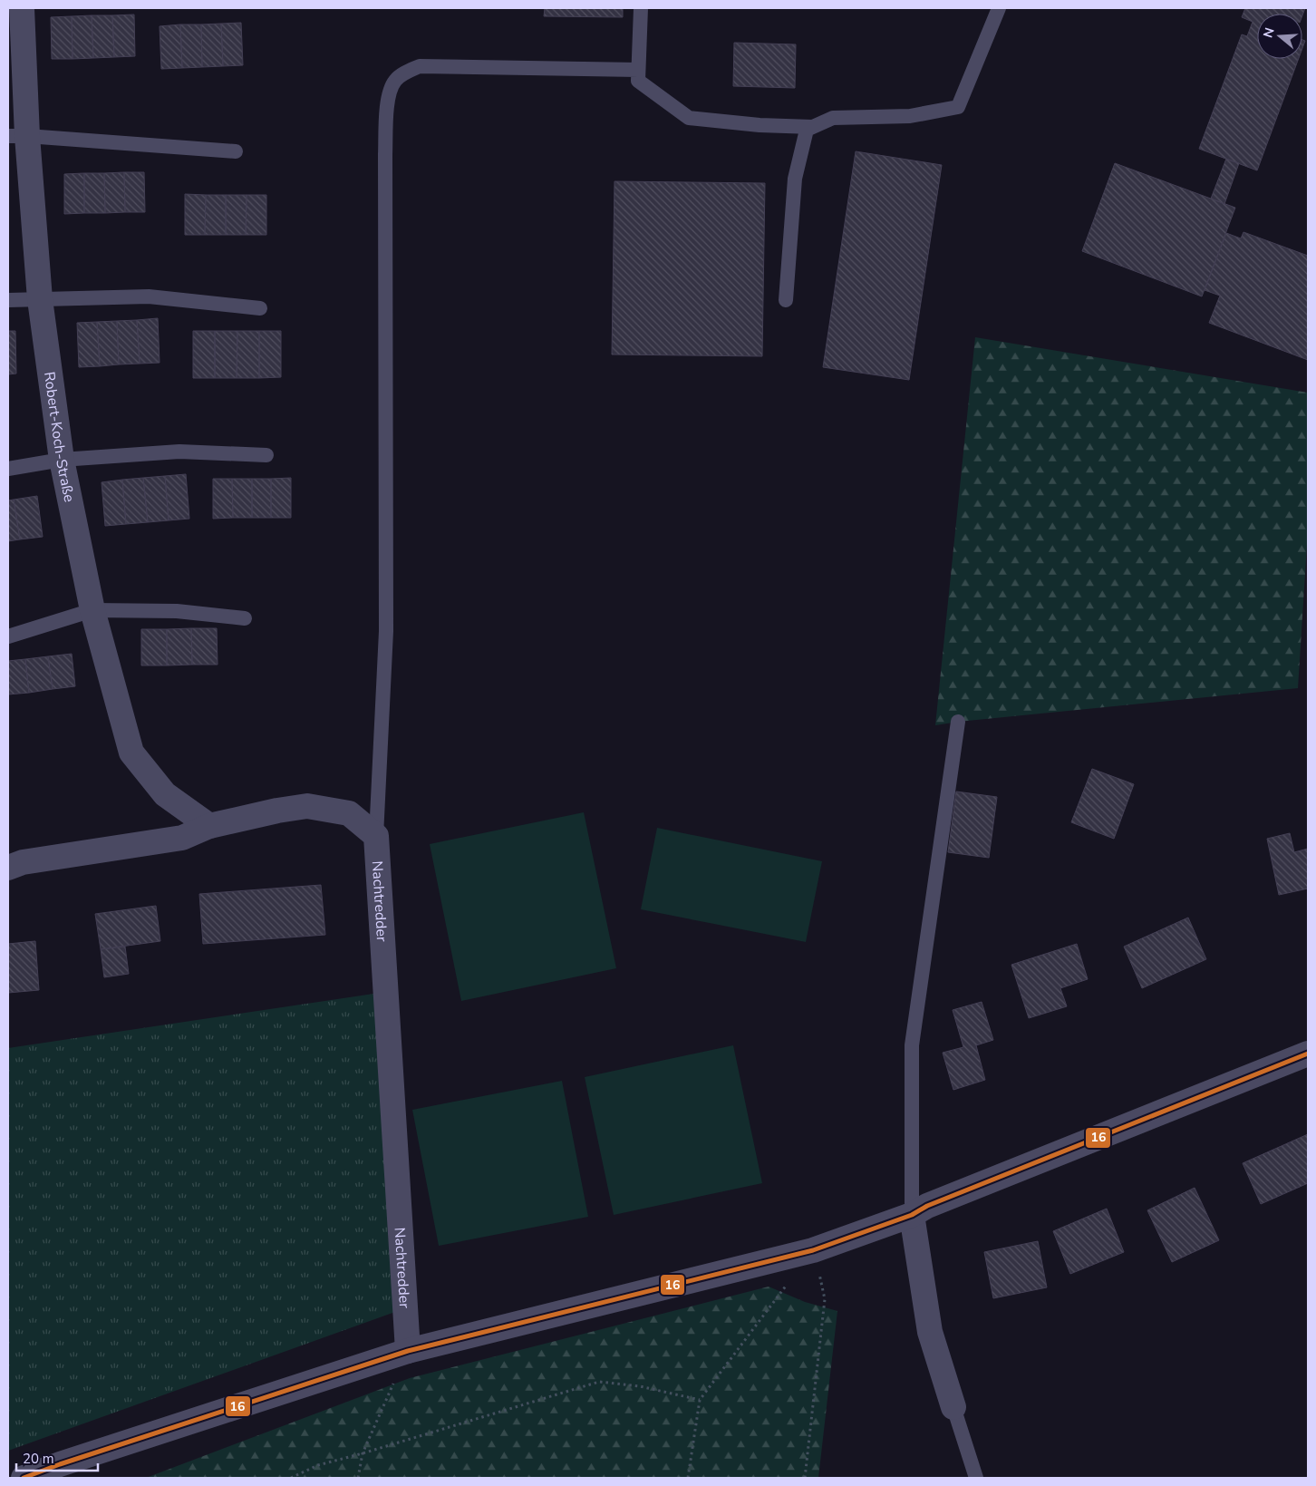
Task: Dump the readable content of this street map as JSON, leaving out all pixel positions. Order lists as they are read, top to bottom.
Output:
{
  "streets": {
    "street": ["Robert-Koch-Straße", "Nachtredder"]
  },
  "lines": ["transit line 16"],
  "scale_bar": "20 m",
  "north": "left"
}
